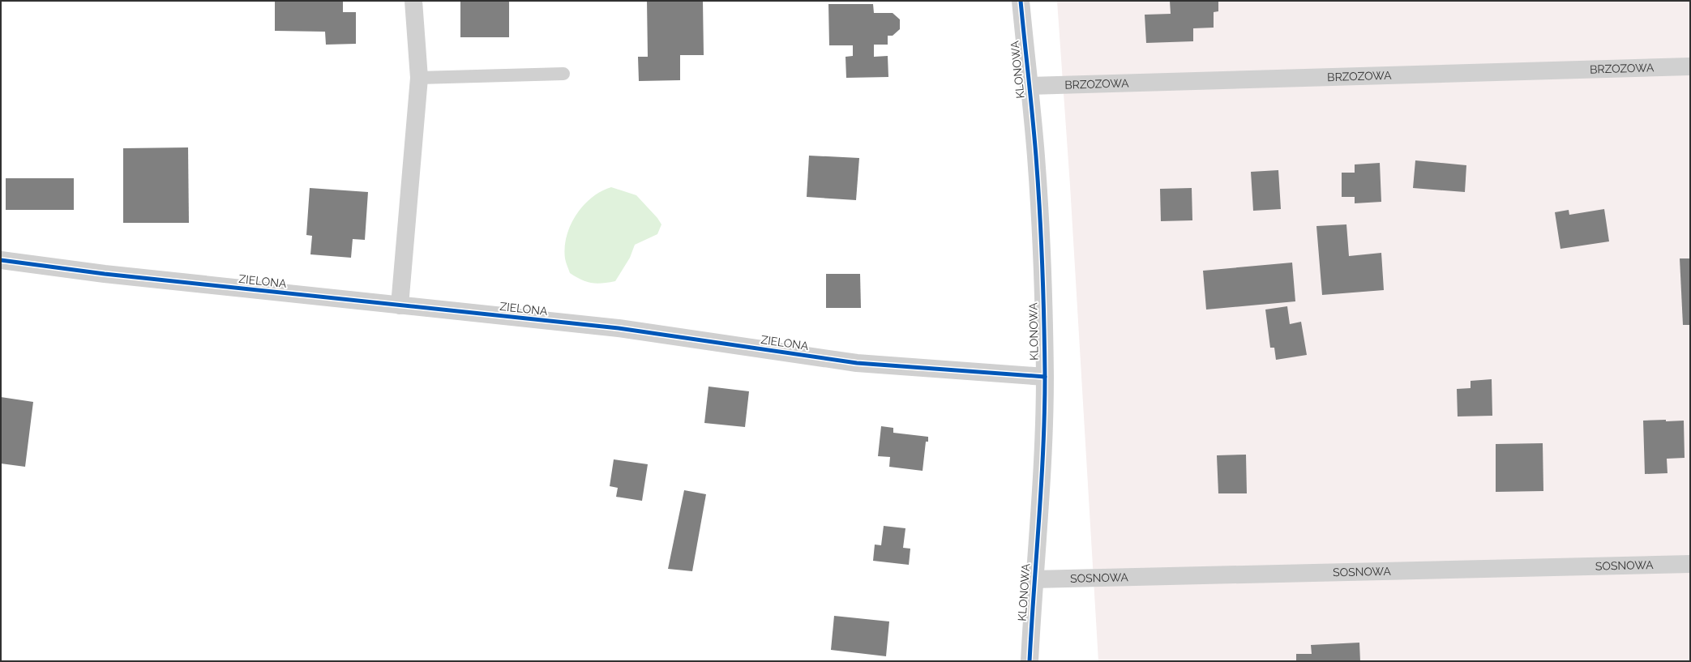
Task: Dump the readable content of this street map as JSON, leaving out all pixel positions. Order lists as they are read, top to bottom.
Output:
{
  "streets": {
    "street": [
      "BRZOZOWA",
      "KLONOWA",
      "ZIELONA",
      "SOSNOWA"
    ]
  },
  "crossings": [
    ["BRZOZOWA", "KLONOWA"],
    ["KLONOWA", "ZIELONA"],
    ["KLONOWA", "SOSNOWA"]
  ]
}
